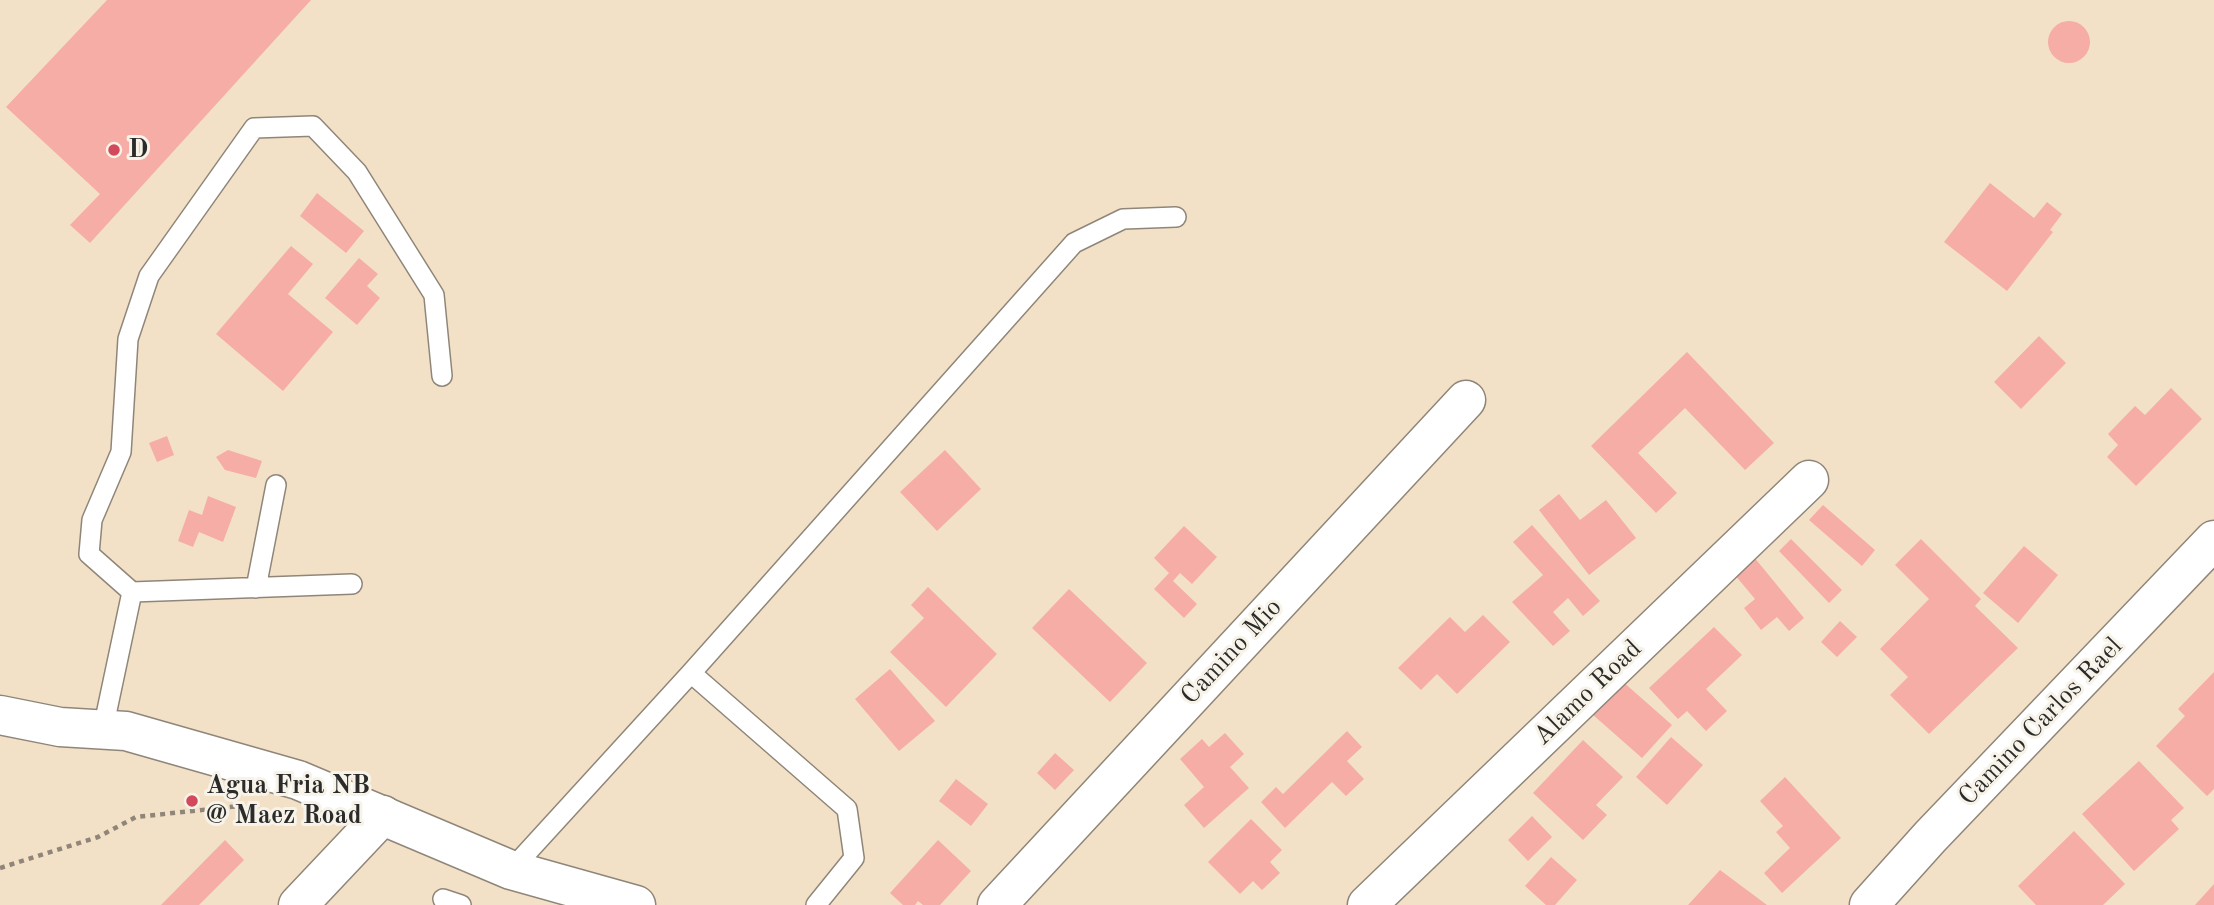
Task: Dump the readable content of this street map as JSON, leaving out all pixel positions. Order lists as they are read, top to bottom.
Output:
{
  "streets": {
    "street": ["Camino Mio", "Alamo Road", "Camino Carlos Rael"]
  },
  "places": ["D", "Agua Fria NB @ Maez Road"]
}
